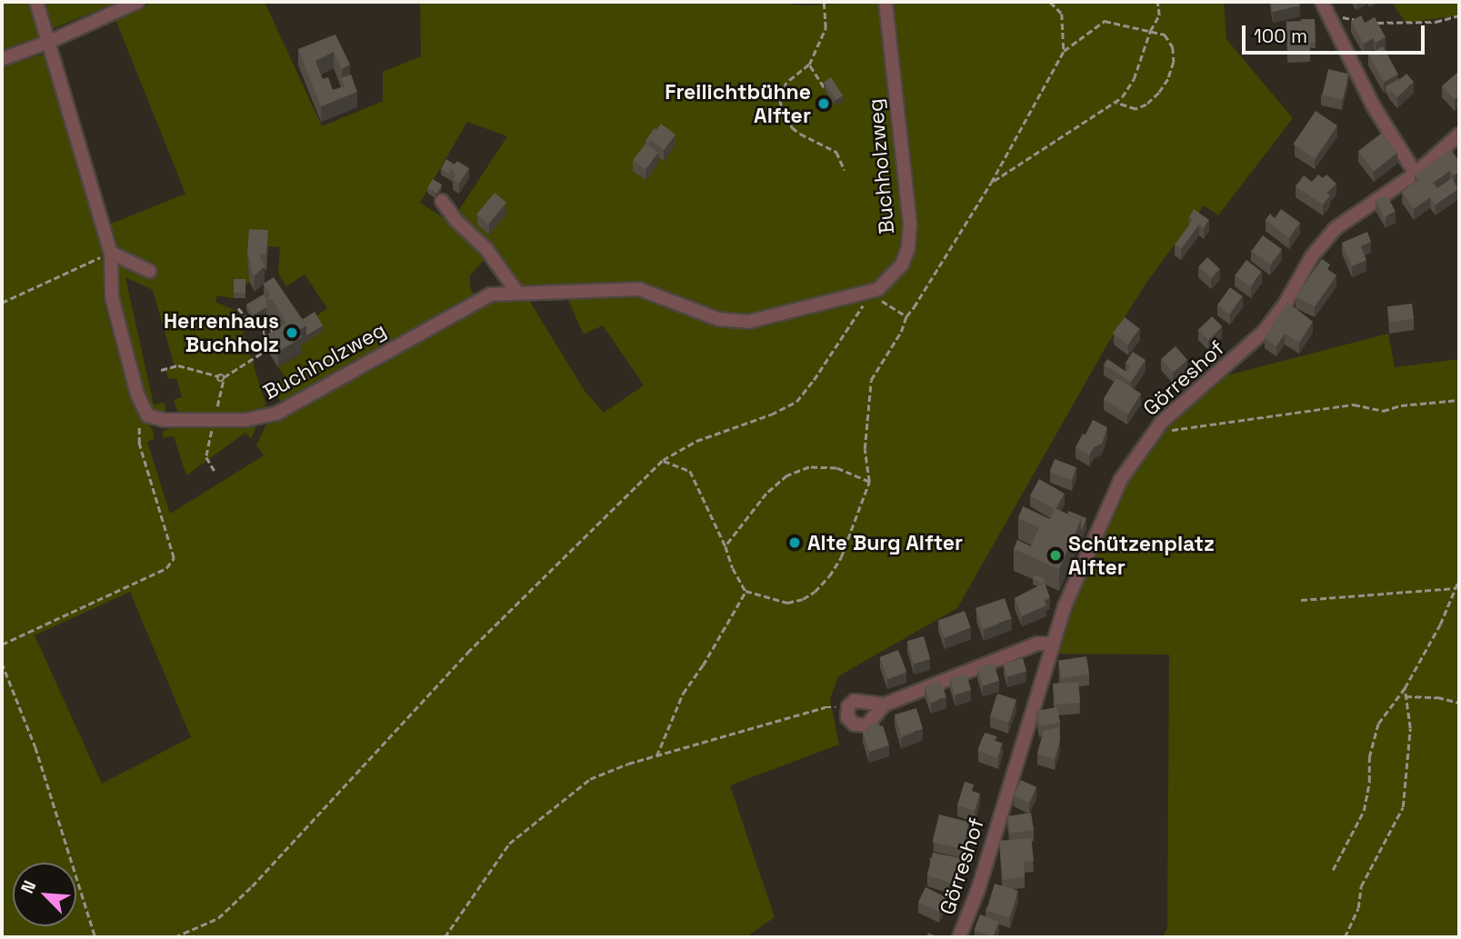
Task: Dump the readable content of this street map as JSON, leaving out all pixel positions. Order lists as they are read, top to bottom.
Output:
{
  "streets": {
    "street": ["Buchholzweg", "Görreshof"]
  },
  "places": [
    "Freilichtbühne Alfter",
    "Herrenhaus Buchholz",
    "Alte Burg Alfter",
    "Schützenplatz Alfter"
  ],
  "scale_bar": "100 m",
  "north": "top left"
}
